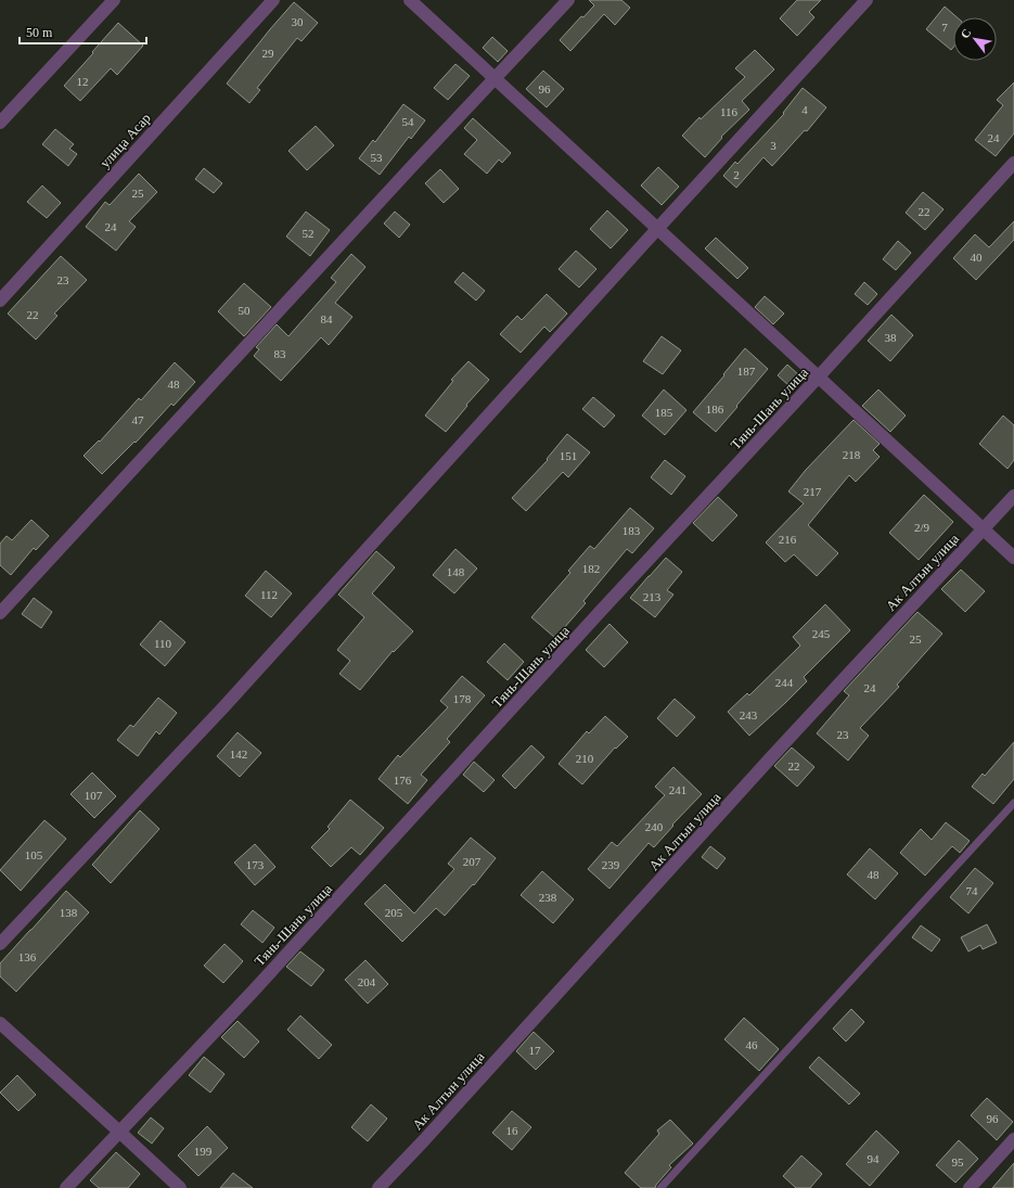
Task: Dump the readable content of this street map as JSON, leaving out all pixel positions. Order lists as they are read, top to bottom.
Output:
{
  "streets": {
    "street": ["улица Асар", "Тянь-Шань улица", "Ак Алтын улица"]
  },
  "house_numbers": [
    "30",
    "7",
    "29",
    "12",
    "96",
    "4",
    "116",
    "54",
    "24",
    "3",
    "53",
    "2",
    "25",
    "22",
    "24",
    "52",
    "40",
    "23",
    "50",
    "22",
    "84",
    "38",
    "83",
    "187",
    "48",
    "186",
    "185",
    "47",
    "218",
    "151",
    "217",
    "2/9",
    "183",
    "216",
    "182",
    "148",
    "112",
    "213",
    "245",
    "25",
    "110",
    "244",
    "24",
    "178",
    "243",
    "23",
    "142",
    "210",
    "22",
    "176",
    "241",
    "107",
    "240",
    "105",
    "207",
    "173",
    "239",
    "48",
    "74",
    "238",
    "138",
    "205",
    "136",
    "204",
    "46",
    "17",
    "96",
    "16",
    "199",
    "94",
    "95"
  ],
  "scale_bar": "50 m",
  "north": "top left"
}
